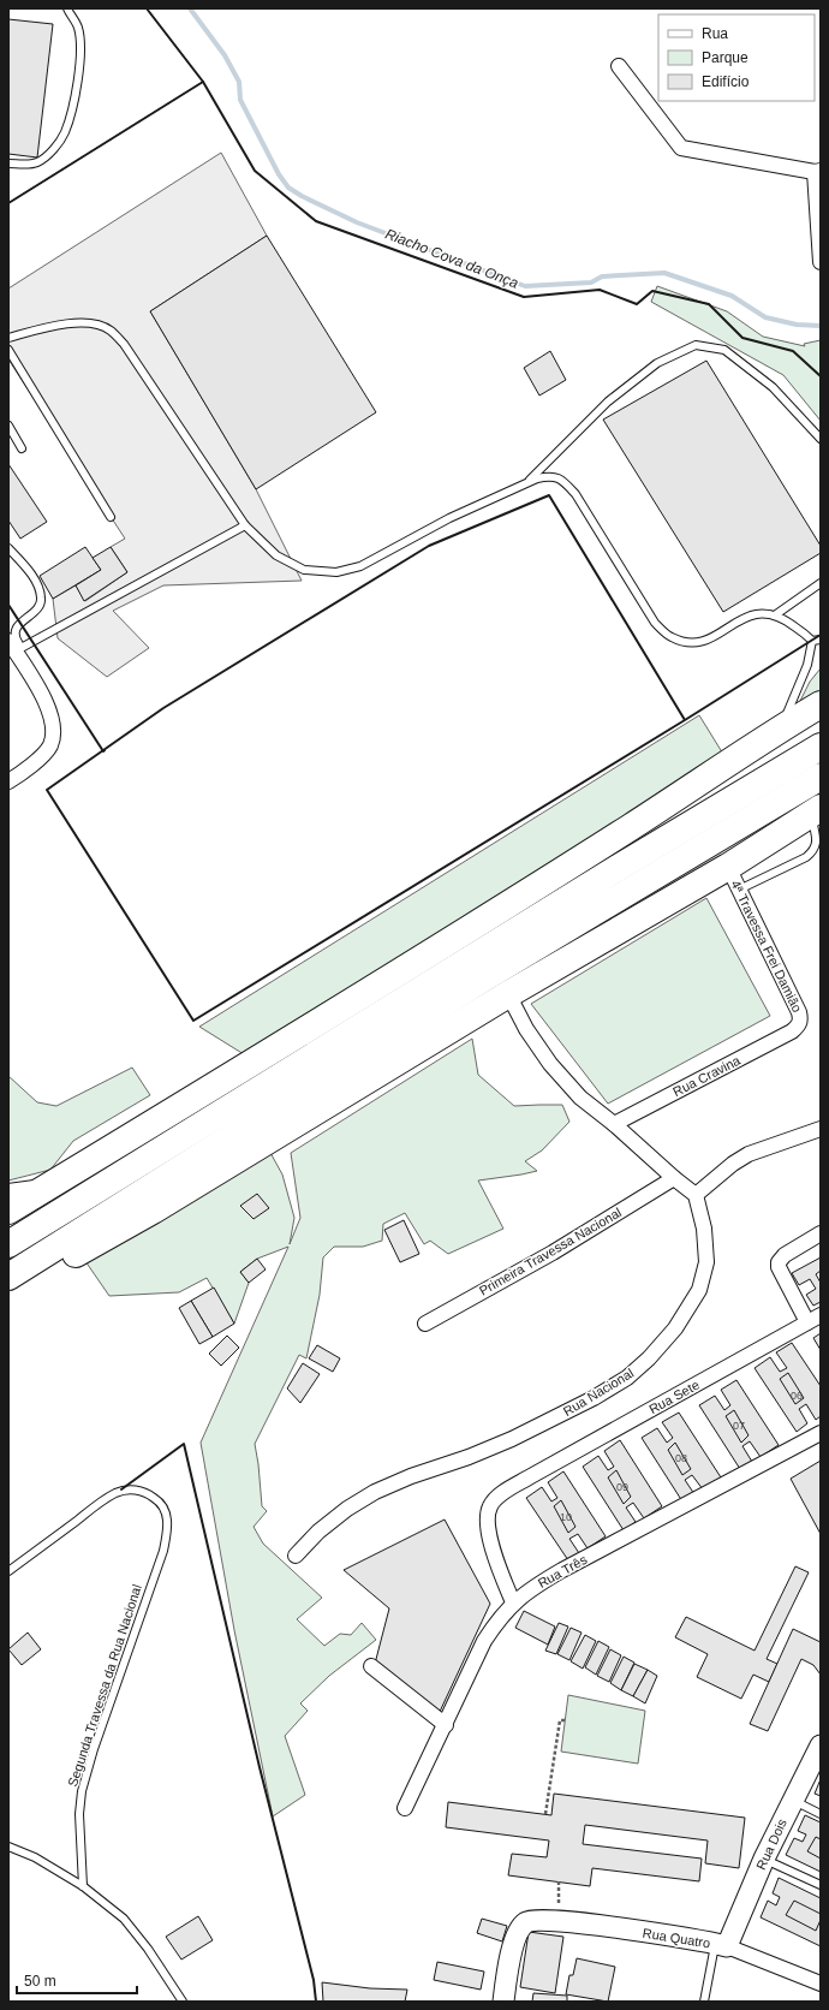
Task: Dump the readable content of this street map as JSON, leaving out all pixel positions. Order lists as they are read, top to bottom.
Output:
{
  "streets": {
    "street": [
      "4ª Travessa Frei Damião",
      "Rua Cravina",
      "Primeira Travessa Nacional",
      "Rua Nacional",
      "Rua Sete",
      "Rua Três",
      "Rua Dois",
      "Rua Quatro"
    ],
    "lane": ["Segunda Travessa da Rua Nacional"]
  },
  "crossings": [
    ["4ª Travessa Frei Damião", "Rua Cravina"],
    ["Rua Sete", "Rua Três"],
    ["Rua Dois", "Rua Quatro"]
  ],
  "water": ["Riacho Cova da Onça"],
  "house_numbers": [
    "06",
    "07",
    "08",
    "09",
    "10"
  ],
  "legend": ["Rua", "Parque", "Edifício"],
  "scale_bar": "50 m"
}
